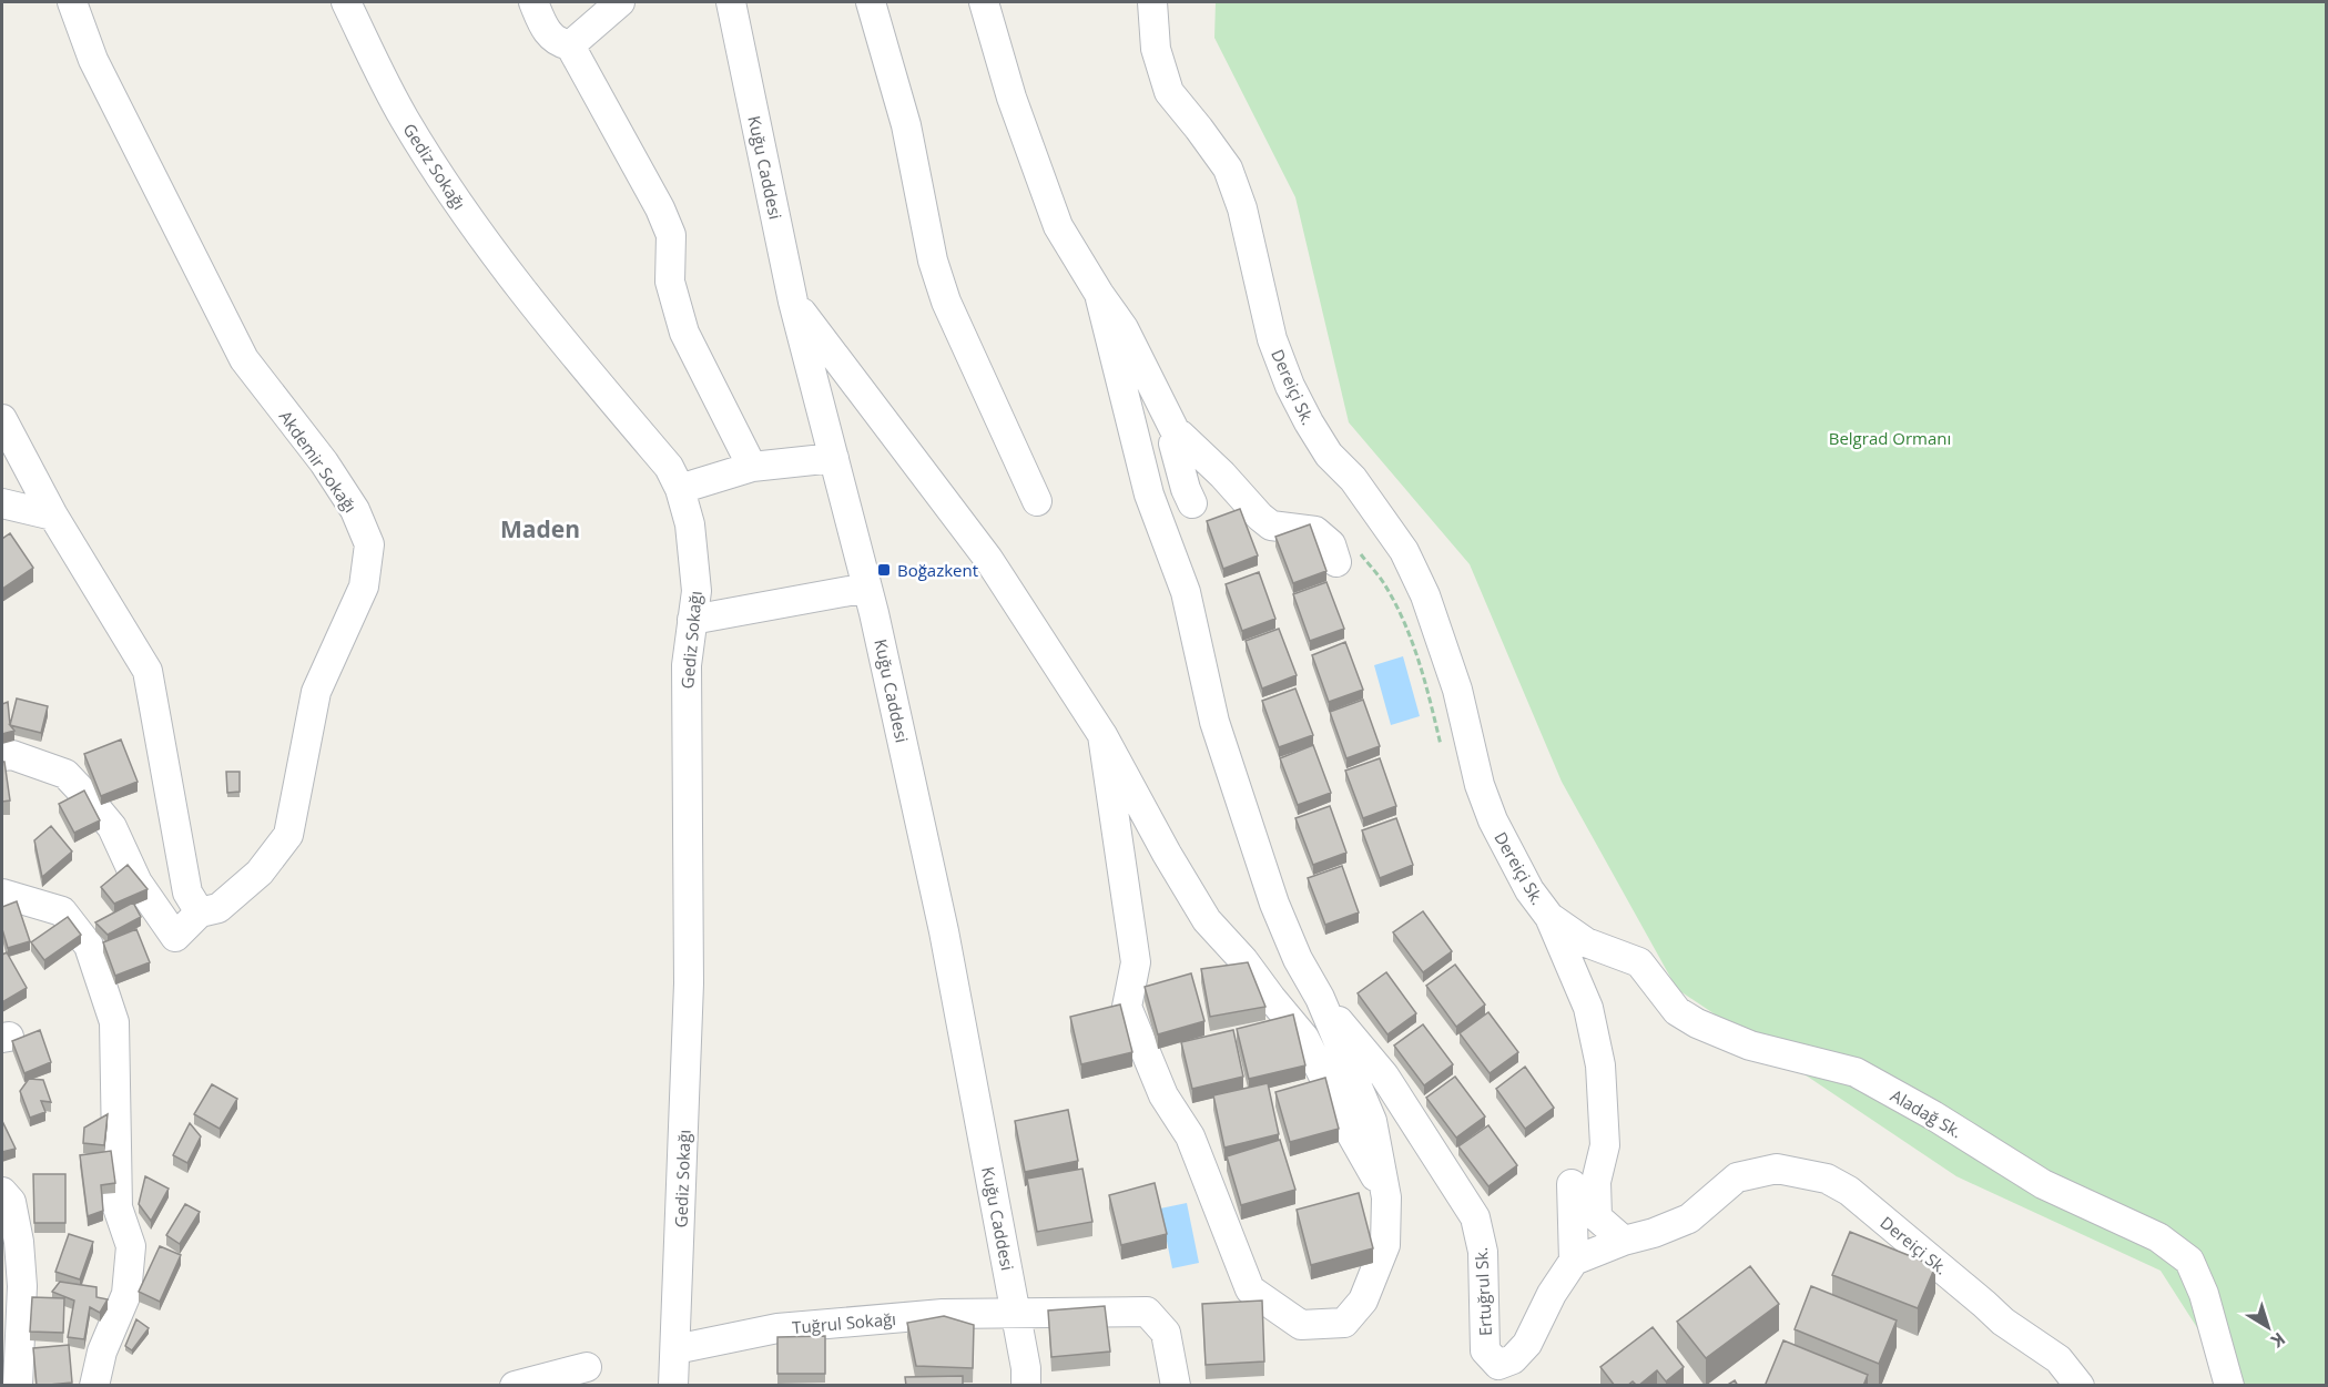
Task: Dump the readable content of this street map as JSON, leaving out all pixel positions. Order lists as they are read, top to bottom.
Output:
{
  "streets": {
    "street": [
      "Gediz Sokağı",
      "Kuğu Caddesi",
      "Dereiçi Sk.",
      "Akdemir Sokağı",
      "Aladağ Sk.",
      "Ertuğrul Sk.",
      "Tuğrul Sokağı"
    ]
  },
  "crossings": [
    ["Gediz Sokağı", "Tuğrul Sokağı"],
    ["Kuğu Caddesi", "Tuğrul Sokağı"],
    ["Dereiçi Sk.", "Aladağ Sk."]
  ],
  "districts": ["Maden"],
  "parks": ["Belgrad Ormanı"],
  "places": {
    "transit": ["Boğazkent"]
  },
  "north": "bottom right"
}
